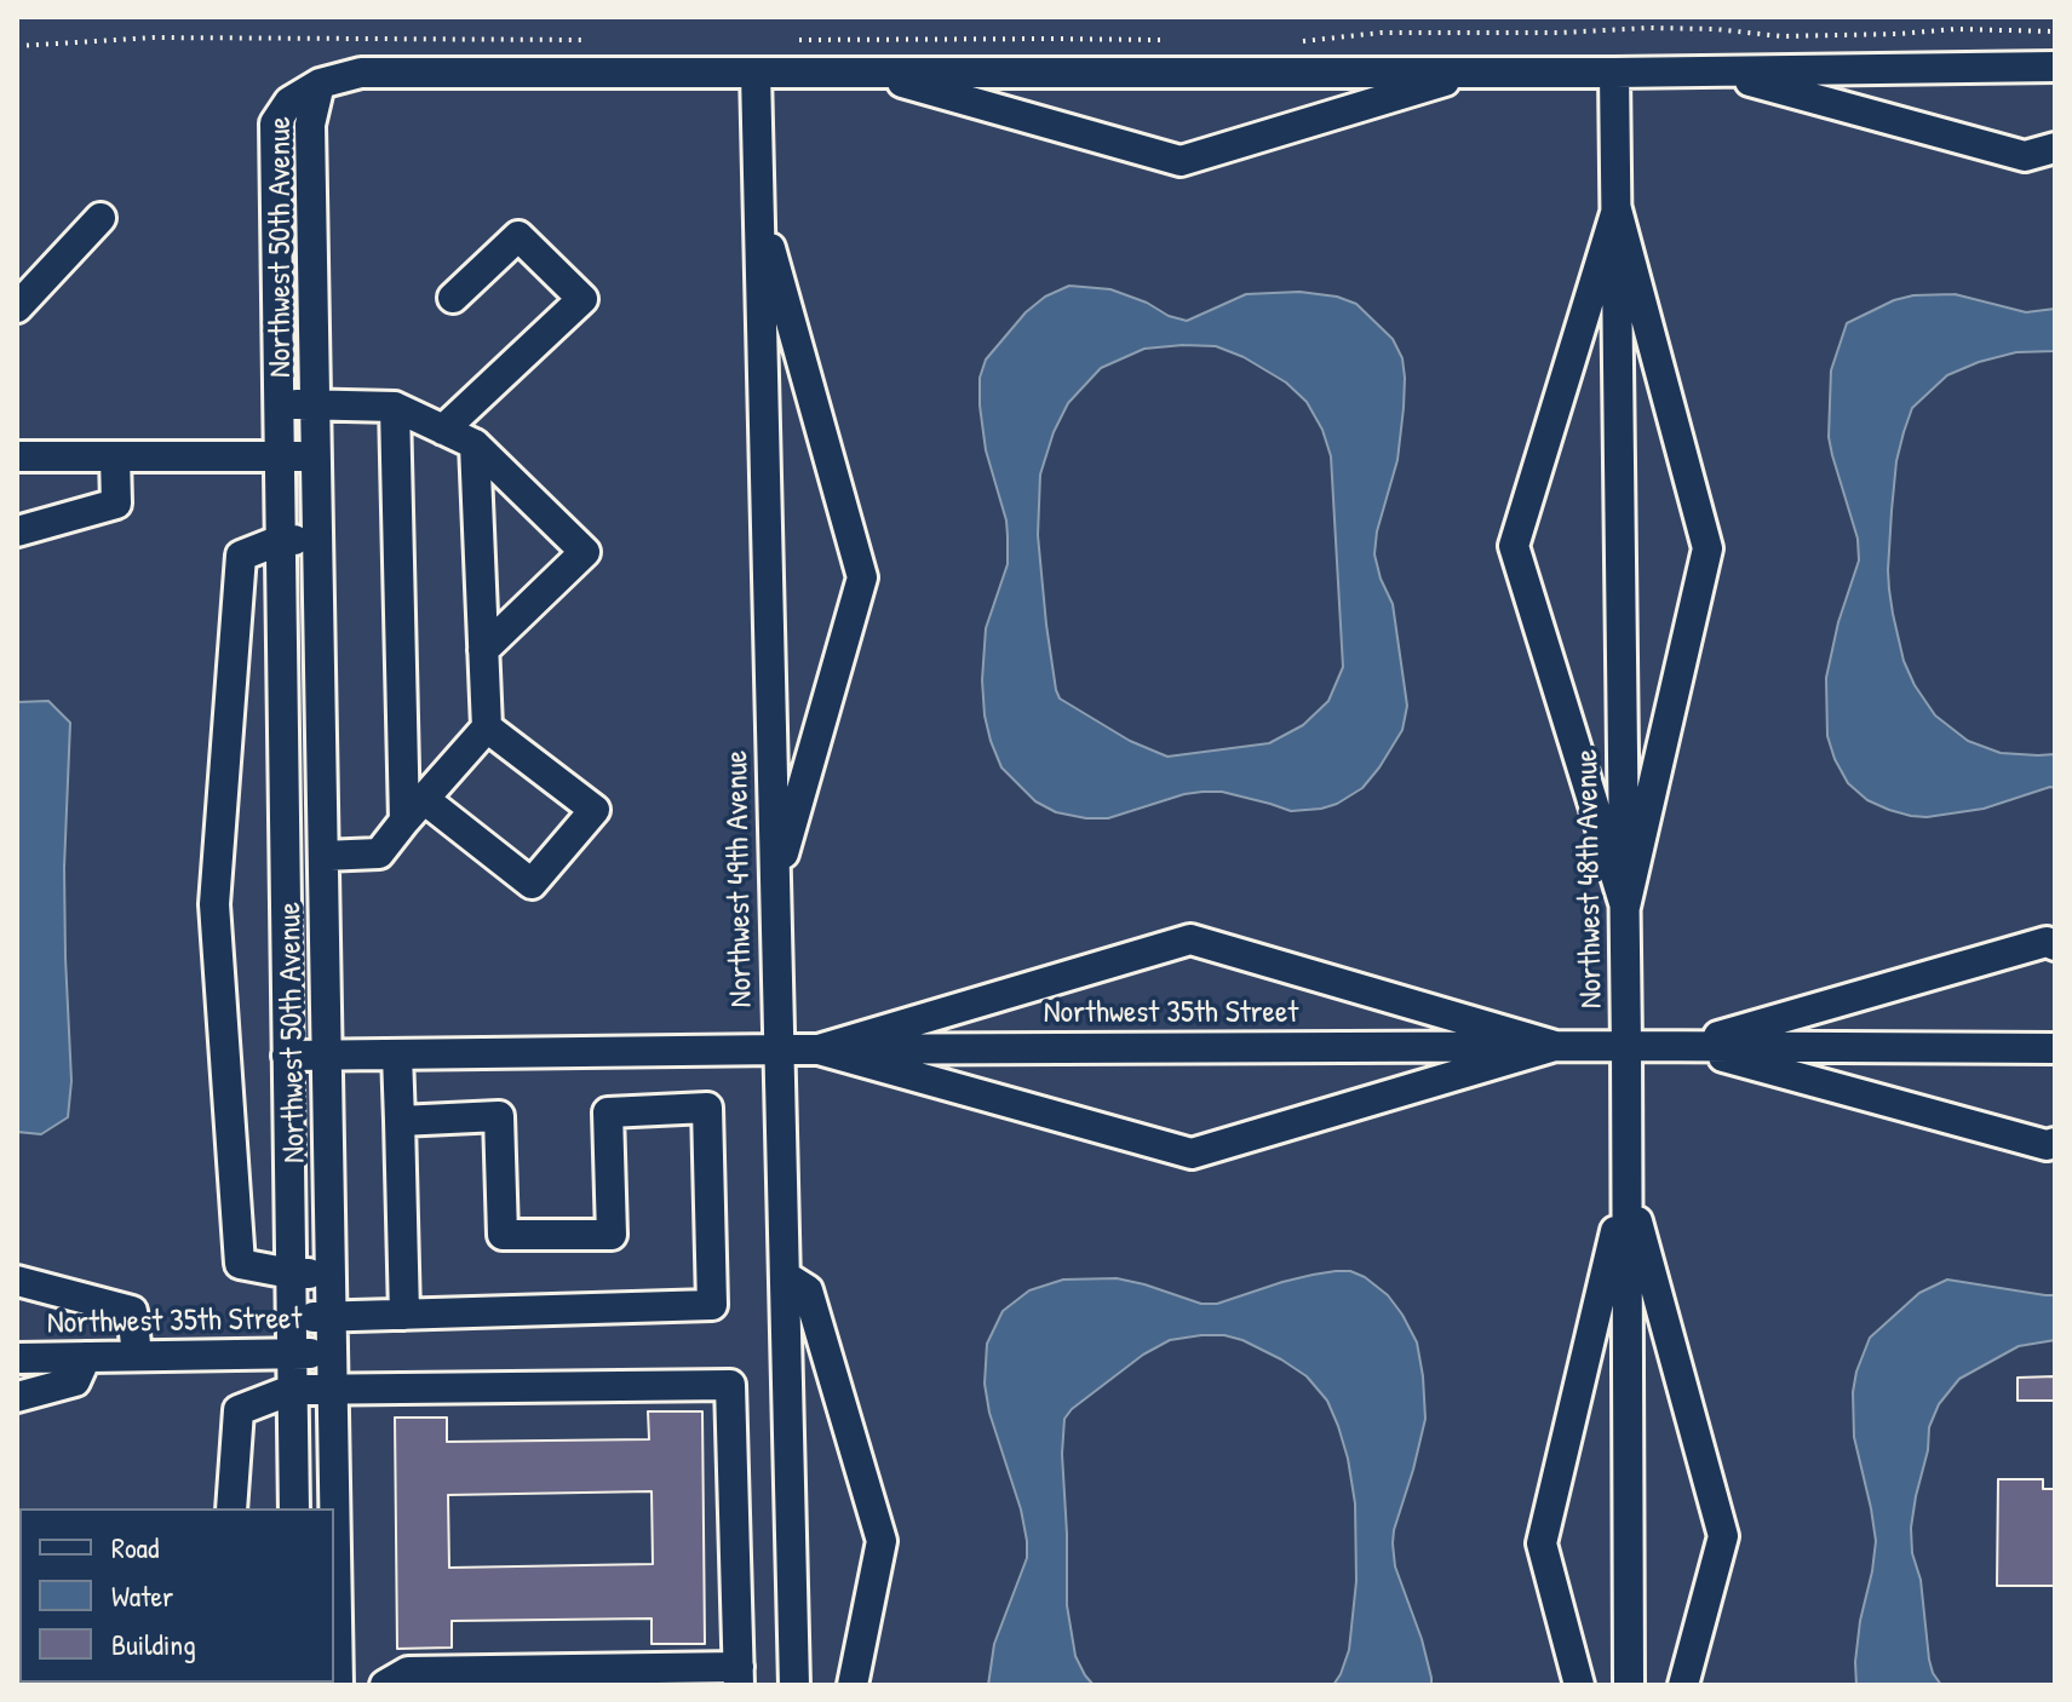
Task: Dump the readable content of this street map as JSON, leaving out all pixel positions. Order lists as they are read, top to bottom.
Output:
{
  "streets": {
    "street": [
      "Northwest 50th Avenue",
      "Northwest 49th Avenue",
      "Northwest 48th Avenue",
      "Northwest 35th Street"
    ]
  },
  "crossings": [
    ["Northwest 50th Avenue", "Northwest 35th Street"],
    ["Northwest 49th Avenue", "Northwest 35th Street"],
    ["Northwest 48th Avenue", "Northwest 35th Street"]
  ],
  "legend": ["Road", "Water", "Building"]
}
